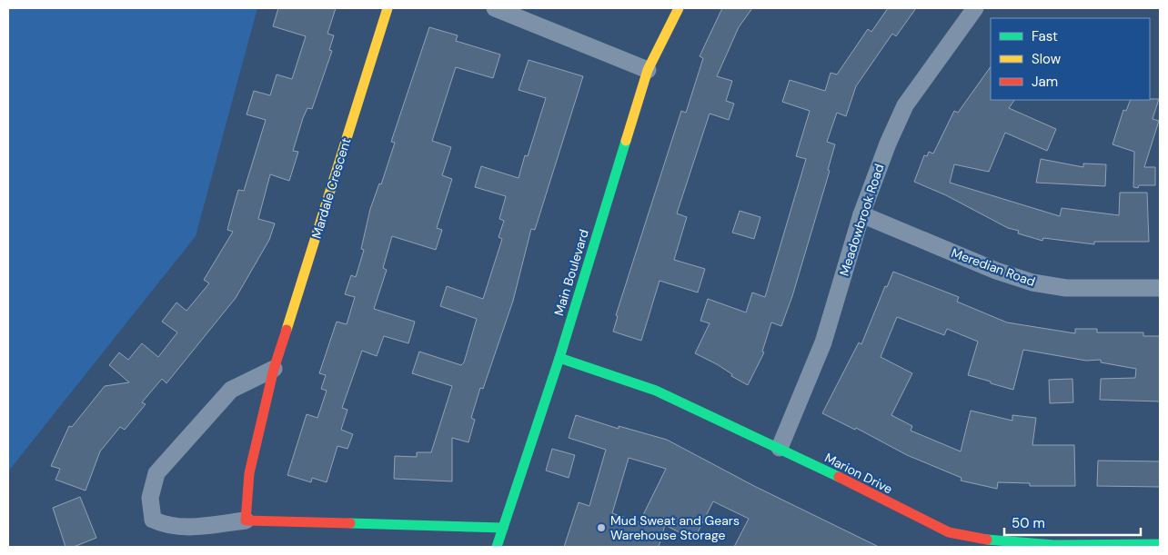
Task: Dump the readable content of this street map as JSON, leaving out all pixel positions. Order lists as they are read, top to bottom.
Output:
{
  "streets": {
    "street": [
      "Mardale Crescent",
      "Meadowbrook Road",
      "Meredian Road",
      "Main Boulevard",
      "Marion Drive"
    ]
  },
  "crossings": [
    ["Meadowbrook Road", "Meredian Road"],
    ["Meadowbrook Road", "Marion Drive"],
    ["Main Boulevard", "Marion Drive"]
  ],
  "places": ["Mud Sweat and Gears Warehouse Storage"],
  "legend": ["Fast", "Slow", "Jam"],
  "scale_bar": "50 m"
}
